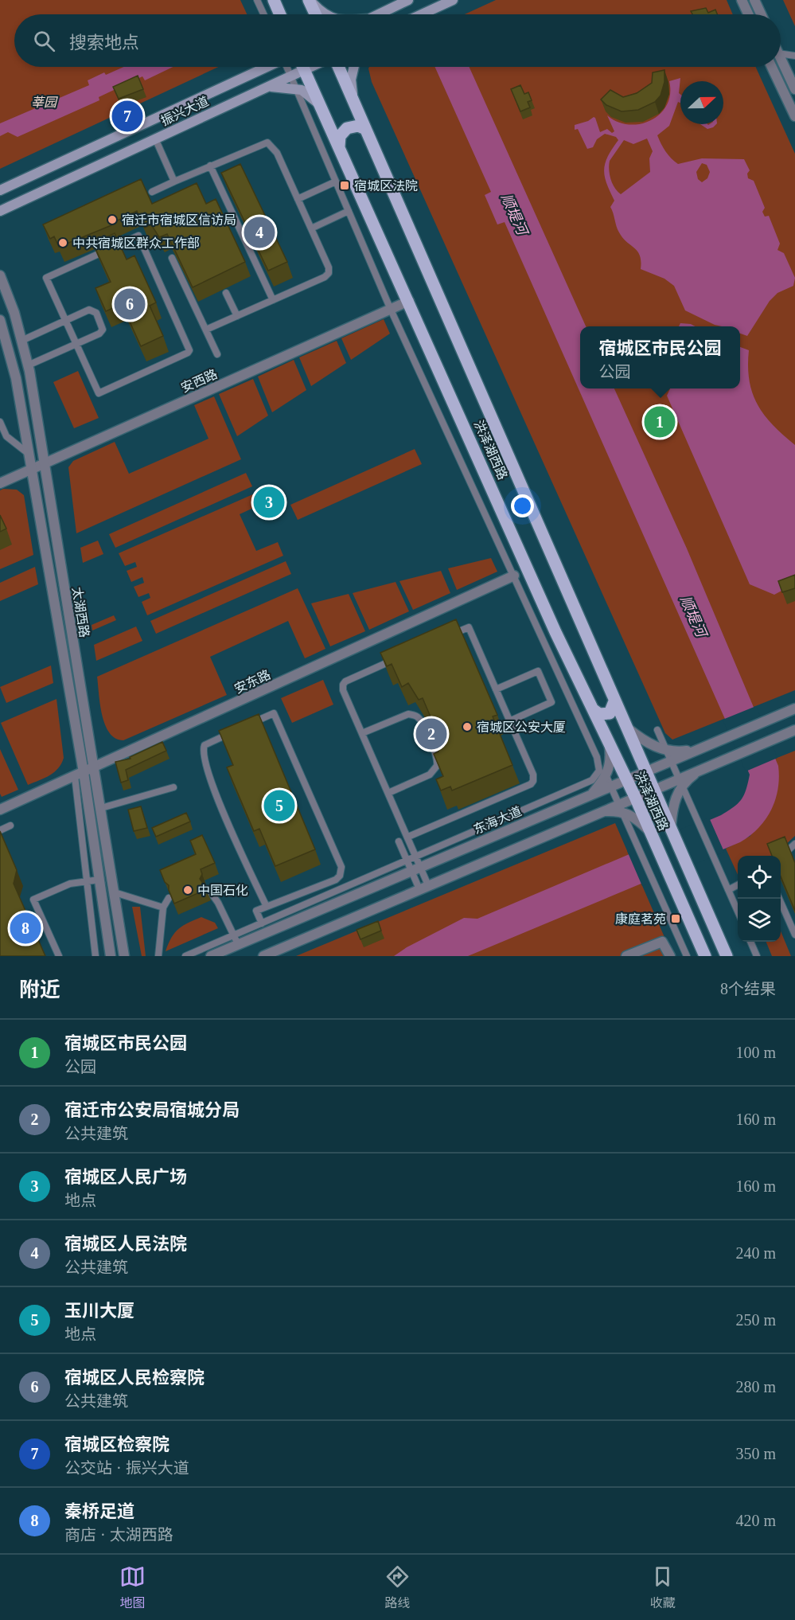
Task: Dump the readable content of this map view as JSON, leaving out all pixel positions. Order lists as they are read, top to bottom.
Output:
{
  "streets": {
    "main road": ["振兴大道", "洪泽湖西路"],
    "street": [
      "安西路",
      "太湖西路",
      "安东路",
      "东海大道"
    ]
  },
  "crossings": [
    ["安西路", "洪泽湖西路"],
    ["安西路", "太湖西路"],
    ["洪泽湖西路", "东海大道"],
    ["太湖西路", "安东路"]
  ],
  "water": ["顺堤河"],
  "parks": ["莘园"],
  "places": {
    "transit": ["宿城区法院", "康庭茗苑"],
    "other": [
      "宿迁市宿城区信访局",
      "中共宿城区群众工作部",
      "宿城区公安大厦",
      "中国石化"
    ]
  },
  "north": "right",
  "page": {
    "search": "搜索地点",
    "pins": [
      "7",
      "4",
      "6",
      "1",
      "3",
      "2",
      "5",
      "8"
    ],
    "popup": ["宿城区市民公园", "公园"],
    "heading": ["附近", "8个结果"],
    "list": [
      {
        "mark": "1",
        "name": "宿城区市民公园",
        "note": "公园",
        "value": "100 m"
      },
      {
        "mark": "2",
        "name": "宿迁市公安局宿城分局",
        "note": "公共建筑",
        "value": "160 m"
      },
      {
        "mark": "3",
        "name": "宿城区人民广场",
        "note": "地点",
        "value": "160 m"
      },
      {
        "mark": "4",
        "name": "宿城区人民法院",
        "note": "公共建筑",
        "value": "240 m"
      },
      {
        "mark": "5",
        "name": "玉川大厦",
        "note": "地点",
        "value": "250 m"
      },
      {
        "mark": "6",
        "name": "宿城区人民检察院",
        "note": "公共建筑",
        "value": "280 m"
      },
      {
        "mark": "7",
        "name": "宿城区检察院",
        "note": "公交站 · 振兴大道",
        "value": "350 m"
      },
      {
        "mark": "8",
        "name": "秦桥足道",
        "note": "商店 · 太湖西路",
        "value": "420 m"
      }
    ],
    "nav": ["地图", "路线", "收藏"]
  }
}
